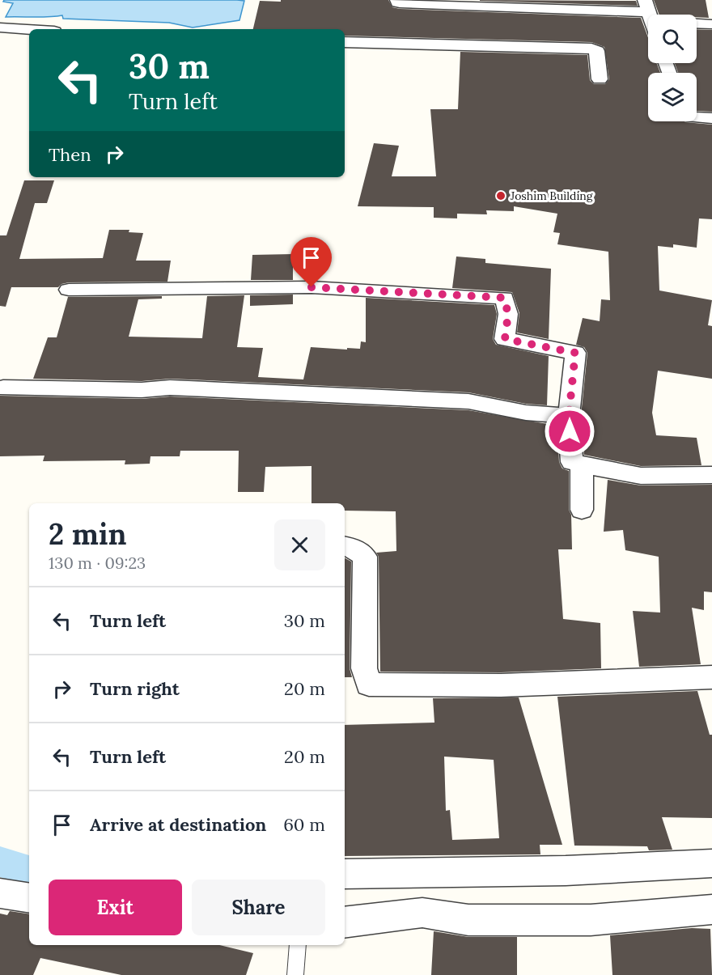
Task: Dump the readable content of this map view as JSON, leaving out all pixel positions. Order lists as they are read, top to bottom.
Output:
{
  "places": ["Joshim Building"],
  "page": {
    "turn": ["30 m", "Turn left"],
    "then": "Then",
    "heading": ["2 min", "130 m · 09:23"],
    "list": [
      {
        "name": "Turn left",
        "value": "30 m"
      },
      {
        "name": "Turn right",
        "value": "20 m"
      },
      {
        "name": "Turn left",
        "value": "20 m"
      },
      {
        "name": "Arrive at destination",
        "value": "60 m"
      }
    ],
    "buttons": ["Exit", "Share"]
  }
}
